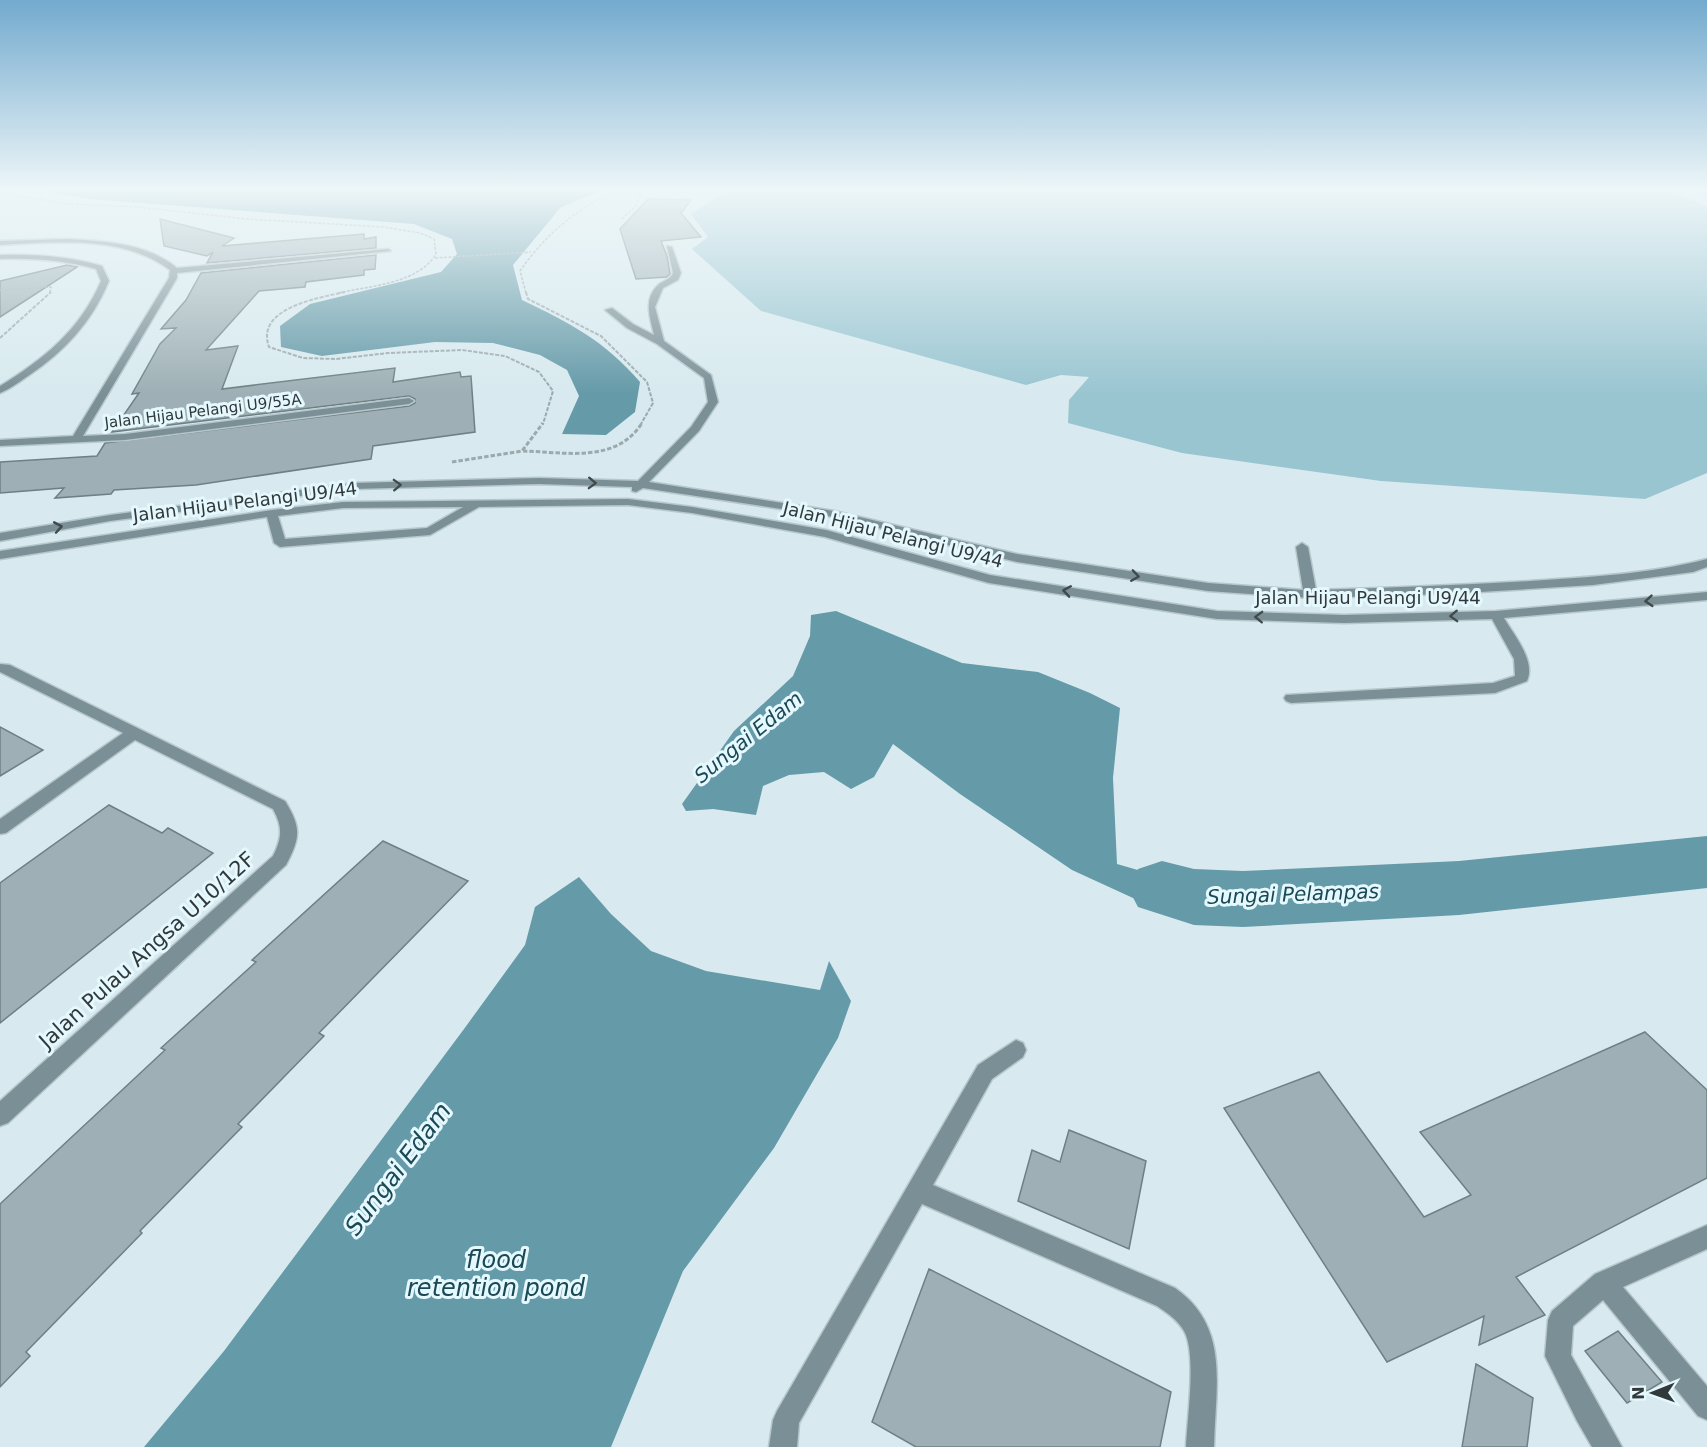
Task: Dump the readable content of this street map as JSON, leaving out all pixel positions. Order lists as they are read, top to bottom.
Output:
{
  "streets": {
    "street": ["Jalan Hijau Pelangi U9/55A", "Jalan Hijau Pelangi U9/44", "Jalan Pulau Angsa U10/12F"]
  },
  "water": ["Sungai Edam", "Sungai Pelampas", "flood retention pond"],
  "north": "left"
}
